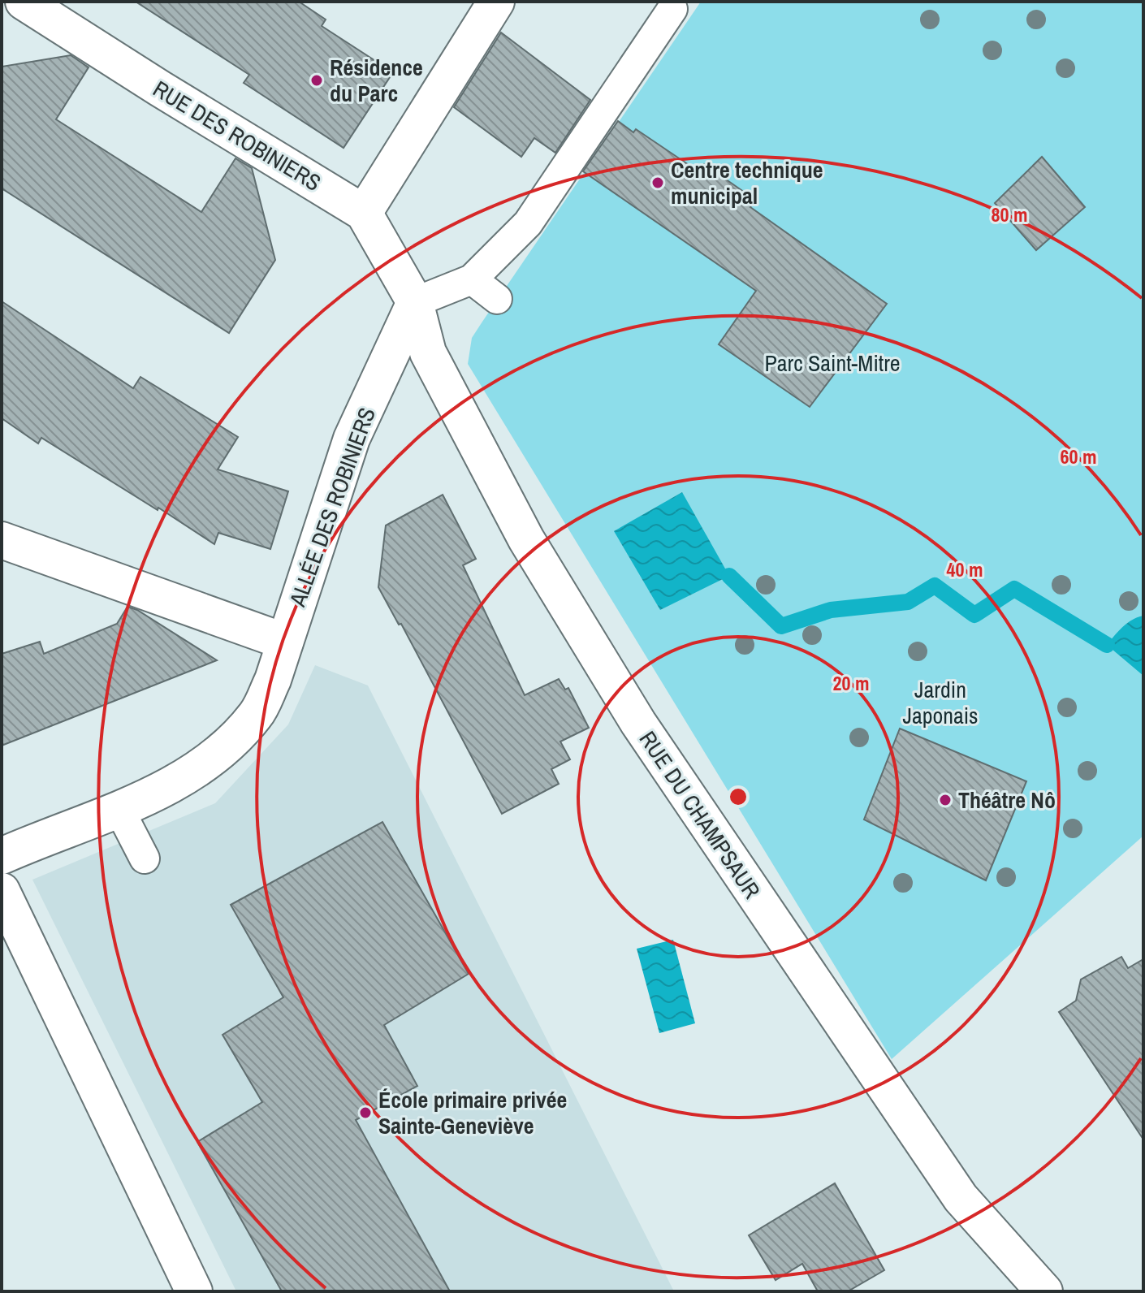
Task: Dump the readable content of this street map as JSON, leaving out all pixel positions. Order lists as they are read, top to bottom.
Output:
{
  "streets": {
    "street": ["RUE DES ROBINIERS", "ALLÉE DES ROBINIERS", "RUE DU CHAMPSAUR"]
  },
  "crossings": [
    ["RUE DES ROBINIERS", "ALLÉE DES ROBINIERS"],
    ["RUE DES ROBINIERS", "RUE DU CHAMPSAUR"],
    ["ALLÉE DES ROBINIERS", "RUE DU CHAMPSAUR"]
  ],
  "parks": ["Parc Saint-Mitre", "Jardin Japonais"],
  "places": [
    "Résidence du Parc",
    "Centre technique municipal",
    "Théâtre Nô",
    "École primaire privée Sainte-Geneviève"
  ],
  "rings": [
    "80 m",
    "60 m",
    "40 m",
    "20 m"
  ]
}
